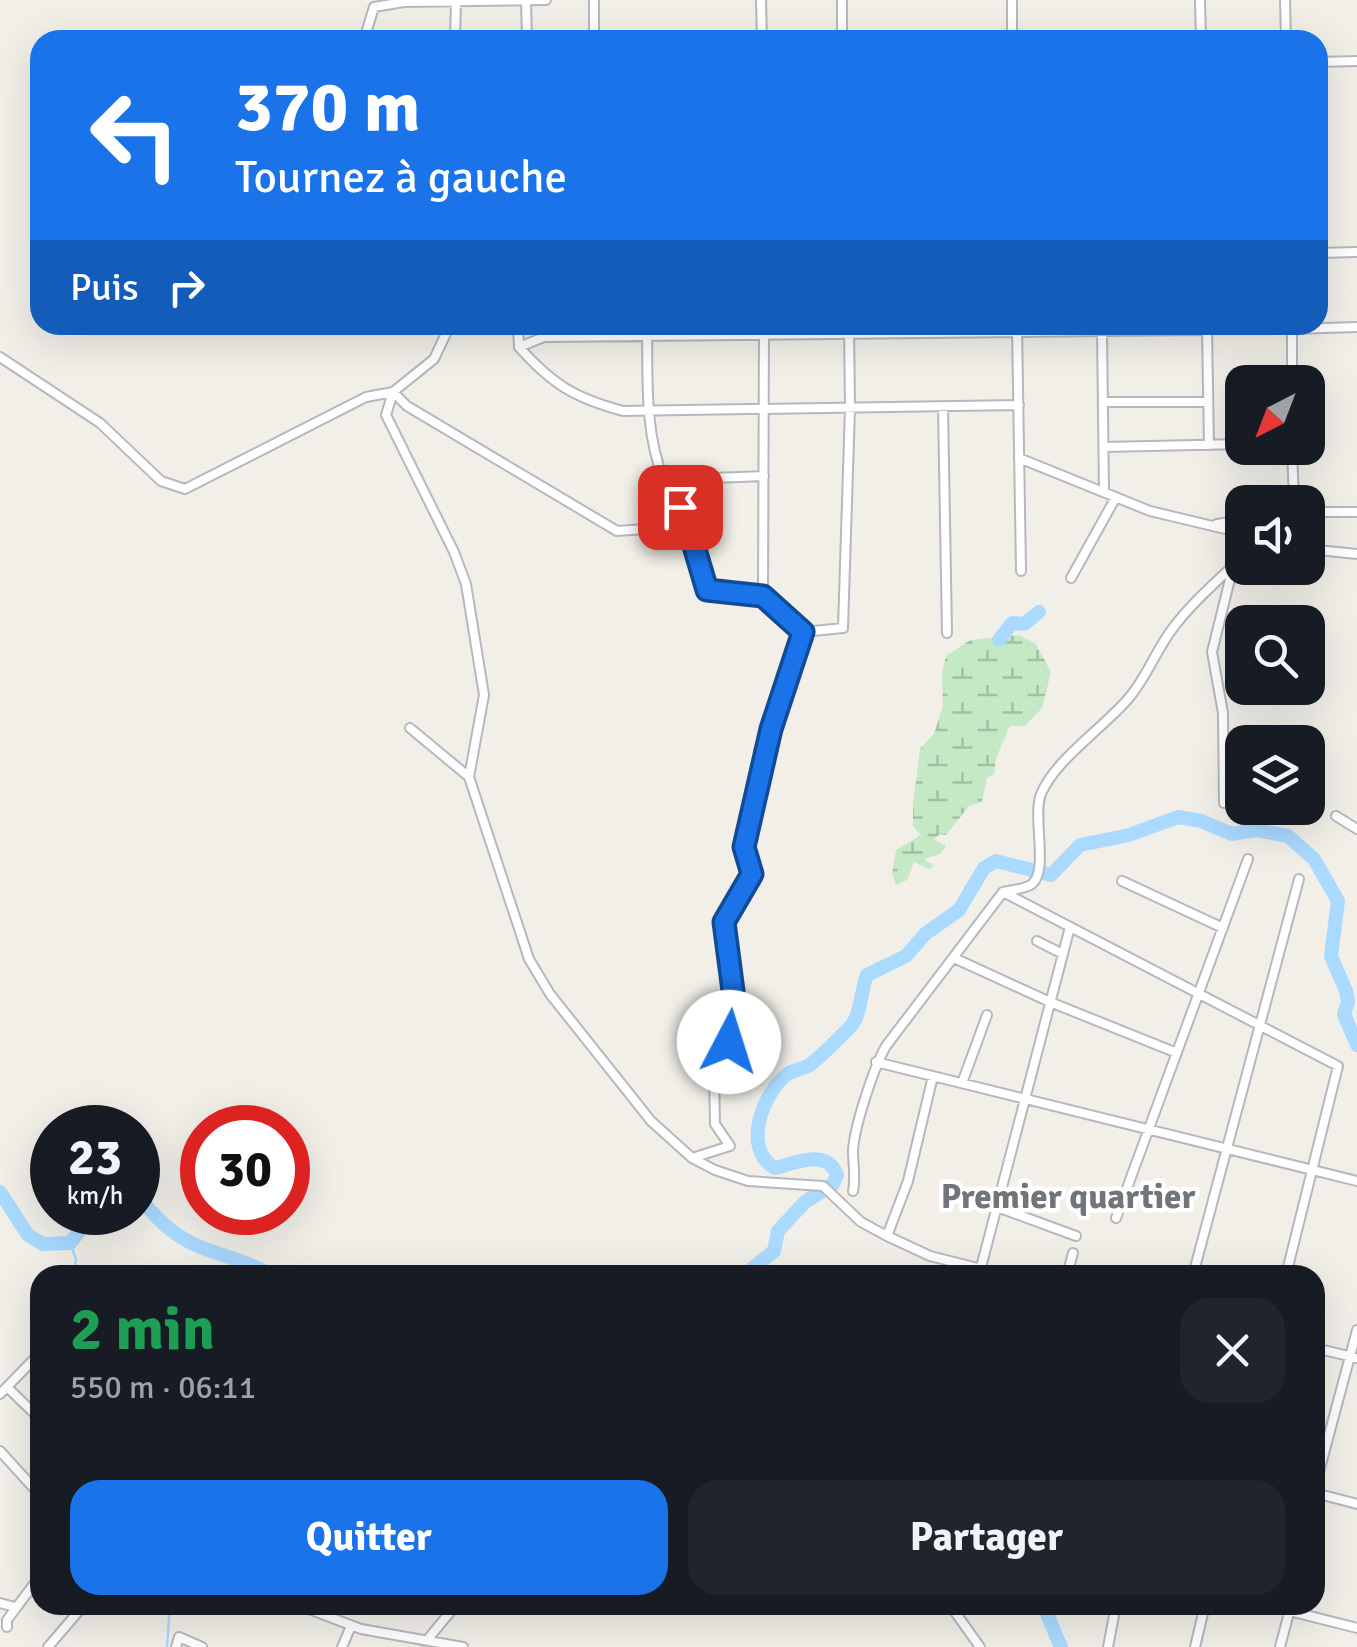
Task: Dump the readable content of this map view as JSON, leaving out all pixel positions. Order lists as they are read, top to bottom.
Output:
{
  "districts": ["Premier quartier"],
  "north": "bottom left",
  "page": {
    "turn": ["370 m", "Tournez à gauche"],
    "then": "Puis",
    "speed": "23 km/h",
    "limit": "30",
    "heading": ["2 min", "550 m · 06:11"],
    "buttons": ["Quitter", "Partager"]
  }
}
